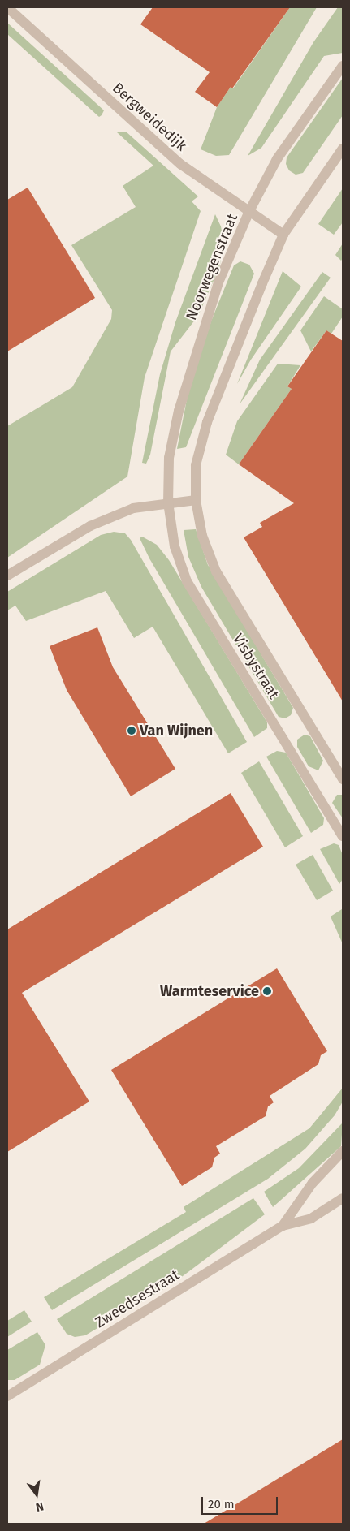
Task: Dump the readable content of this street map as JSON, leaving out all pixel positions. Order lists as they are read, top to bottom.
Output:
{
  "streets": {
    "street": [
      "Bergweidedijk",
      "Noorwegenstraat",
      "Visbystraat",
      "Zweedsestraat"
    ]
  },
  "crossings": [
    ["Bergweidedijk", "Noorwegenstraat"],
    ["Noorwegenstraat", "Visbystraat"]
  ],
  "places": ["Van Wijnen", "Warmteservice"],
  "scale_bar": "20 m",
  "north": "bottom"
}
